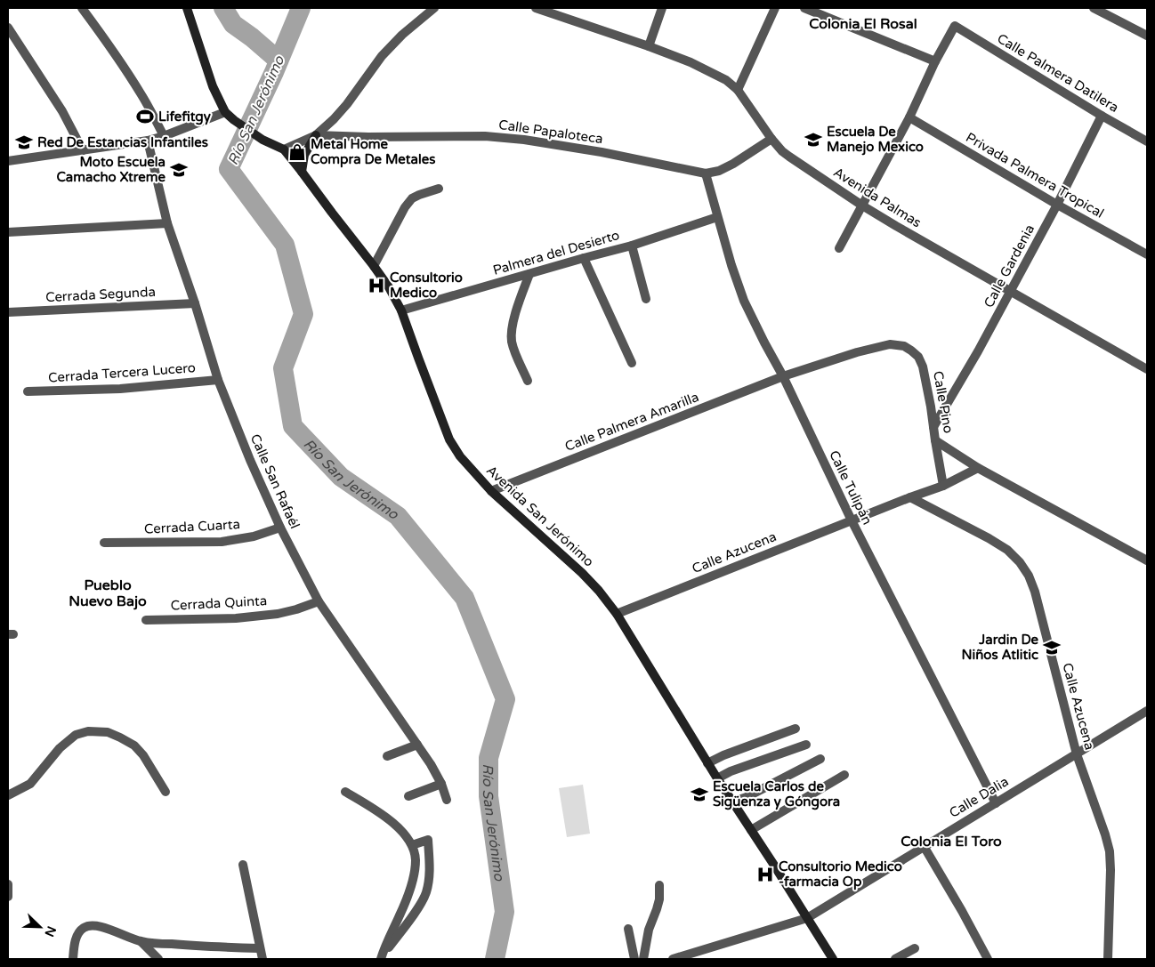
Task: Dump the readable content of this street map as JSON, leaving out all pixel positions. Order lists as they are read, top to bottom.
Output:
{
  "streets": {
    "main road": ["Avenida San Jerónimo"],
    "street": [
      "Calle Palmera Datilera",
      "Calle Papaloteca",
      "Privada Palmera Tropical",
      "Avenida Palmas",
      "Palmera del Desierto",
      "Calle Gardenia",
      "Cerrada Segunda",
      "Cerrada Tercera Lucero",
      "Calle Pino",
      "Calle Palmera Amarilla",
      "Calle San Rafaél",
      "Calle Tulipán",
      "Cerrada Cuarta",
      "Calle Azucena",
      "Cerrada Quinta",
      "Calle Dalia"
    ]
  },
  "crossings": [
    ["Calle Palmera Datilera", "Calle Gardenia"],
    ["Calle Papaloteca", "Avenida Palmas"],
    ["Calle Papaloteca", "Calle Tulipán"],
    ["Privada Palmera Tropical", "Calle Gardenia"],
    ["Avenida Palmas", "Calle Gardenia"],
    ["Palmera del Desierto", "Calle Tulipán"],
    ["Palmera del Desierto", "Avenida San Jerónimo"],
    ["Calle Gardenia", "Calle Pino"],
    ["Cerrada Segunda", "Calle San Rafaél"],
    ["Cerrada Tercera Lucero", "Calle San Rafaél"],
    ["Calle Pino", "Calle Palmera Amarilla"],
    ["Calle Pino", "Calle Tulipán"],
    ["Calle Pino", "Calle Azucena"],
    ["Calle Palmera Amarilla", "Calle Tulipán"],
    ["Calle Palmera Amarilla", "Avenida San Jerónimo"],
    ["Calle San Rafaél", "Cerrada Cuarta"],
    ["Calle San Rafaél", "Cerrada Quinta"],
    ["Calle Tulipán", "Calle Azucena"],
    ["Calle Tulipán", "Calle Dalia"],
    ["Avenida San Jerónimo", "Calle Azucena"],
    ["Avenida San Jerónimo", "Calle Dalia"],
    ["Calle Azucena", "Calle Dalia"]
  ],
  "districts": ["Colonia El Rosal", "Pueblo Nuevo Bajo", "Colonia El Toro"],
  "water": ["Río San Jerónimo"],
  "places": {
    "sports": ["Lifefitgy"],
    "school or university": [
      "Escuela De Manejo Mexico",
      "Red De Estancias Infantiles",
      "Moto Escuela Camacho Xtreme",
      "Jardin De Niños Atlitic",
      "Escuela Carlos de Sigüenza y Góngora"
    ],
    "shop": ["Metal Home Compra De Metales"],
    "hospital": ["Consultorio Medico", "Consultorio Medico -farmacia Op"]
  },
  "north": "bottom right"
}
